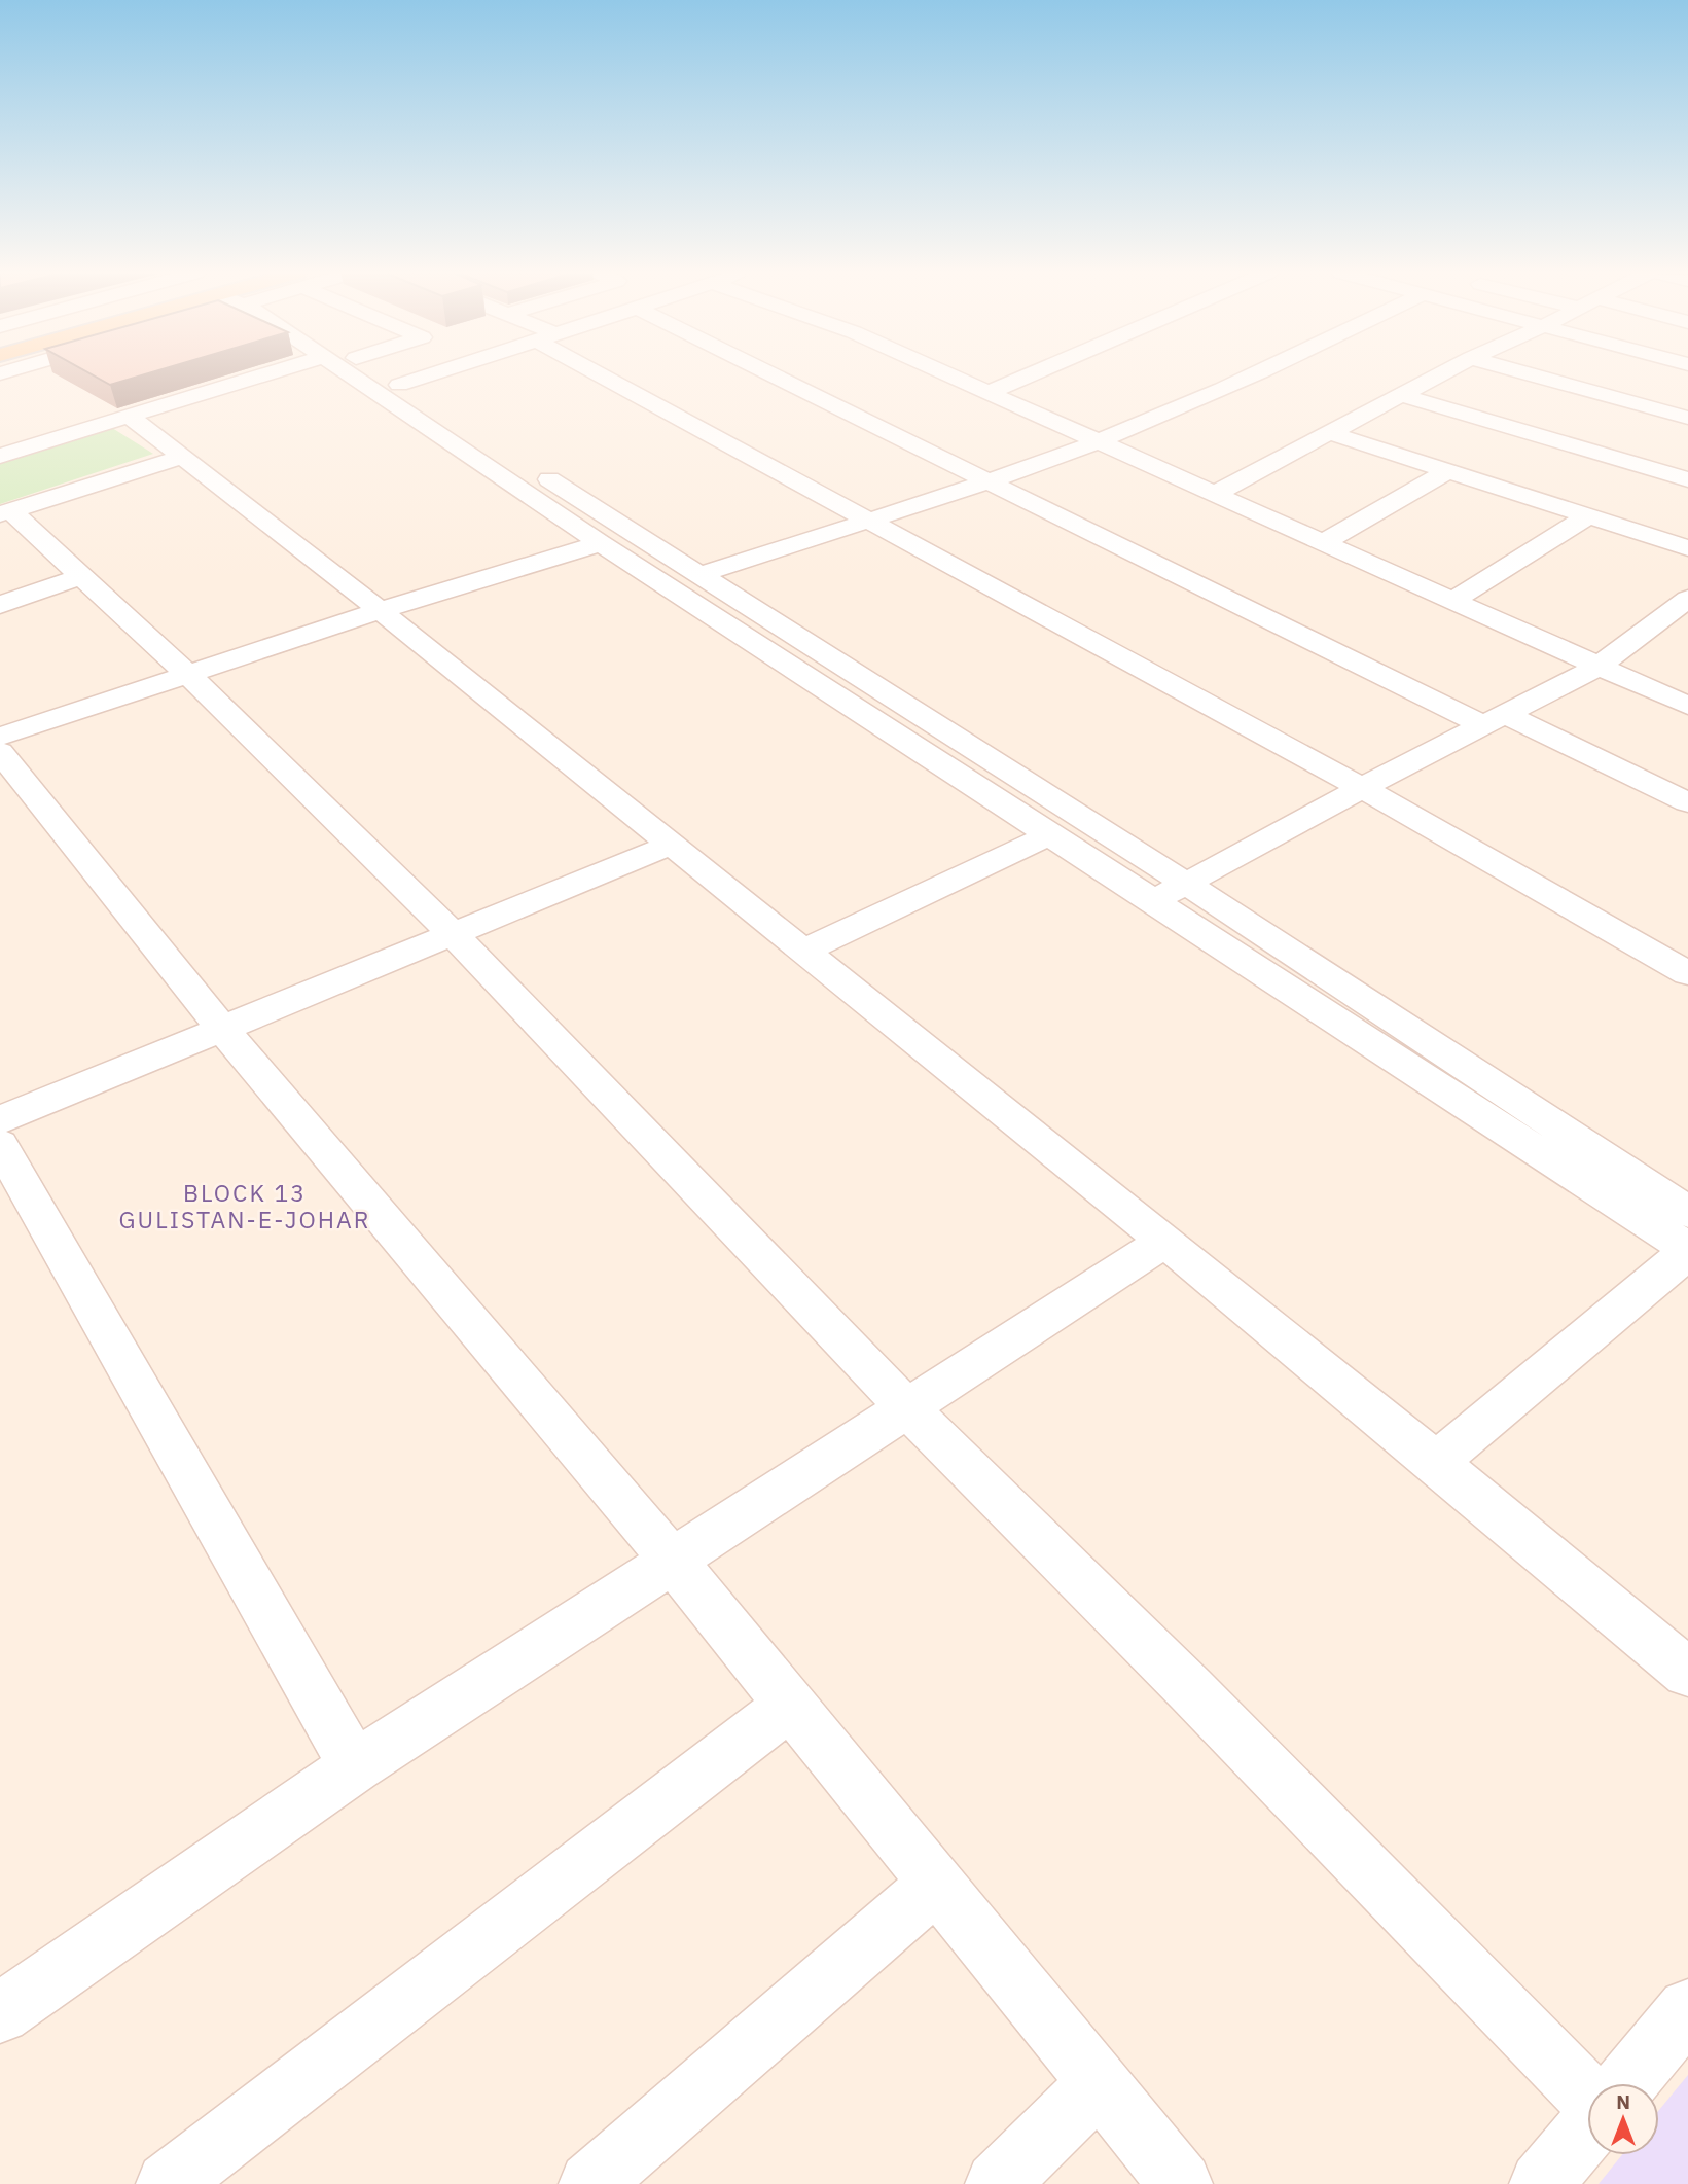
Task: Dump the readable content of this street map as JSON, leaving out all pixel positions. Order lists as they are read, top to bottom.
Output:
{
  "districts": ["BLOCK 13 GULISTAN-E-JOHAR"],
  "north": "top"
}
